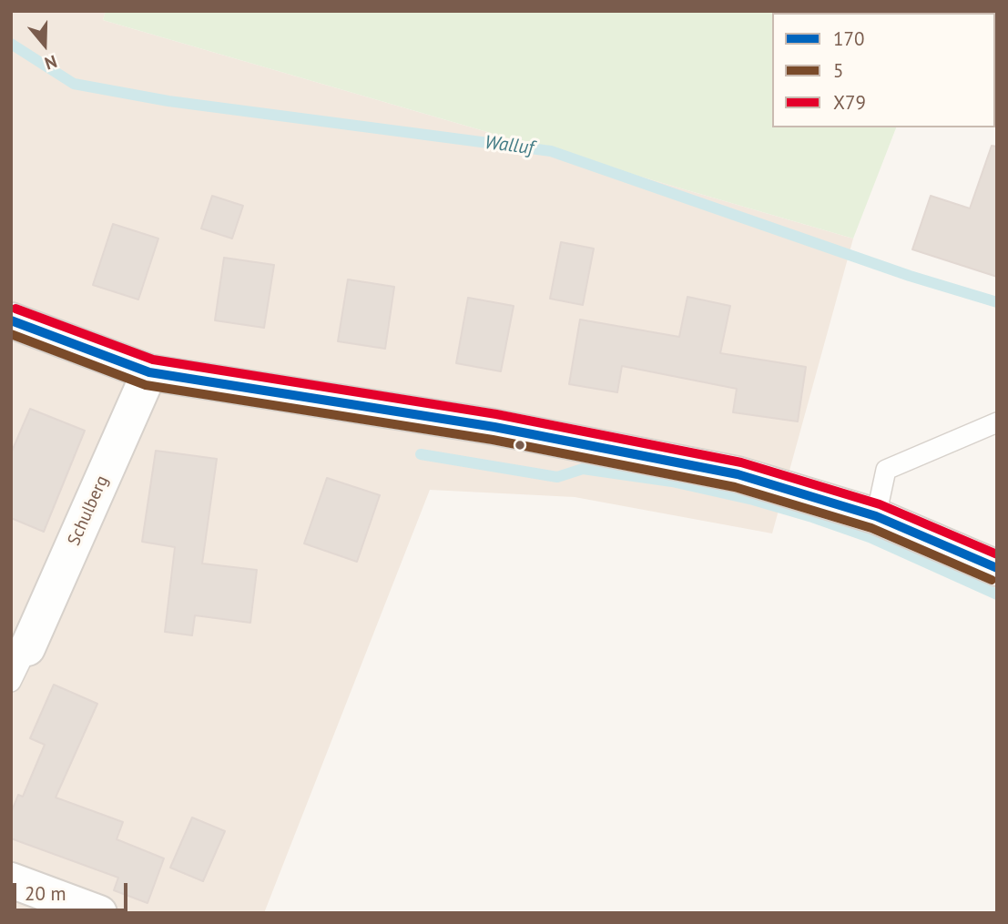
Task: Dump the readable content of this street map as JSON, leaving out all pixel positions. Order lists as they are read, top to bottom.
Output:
{
  "streets": {
    "street": ["Schulberg"]
  },
  "water": ["Walluf"],
  "lines": ["transit line X79", "transit line 170", "transit line 5"],
  "legend": ["170", "5", "X79"],
  "scale_bar": "20 m",
  "north": "bottom"
}
